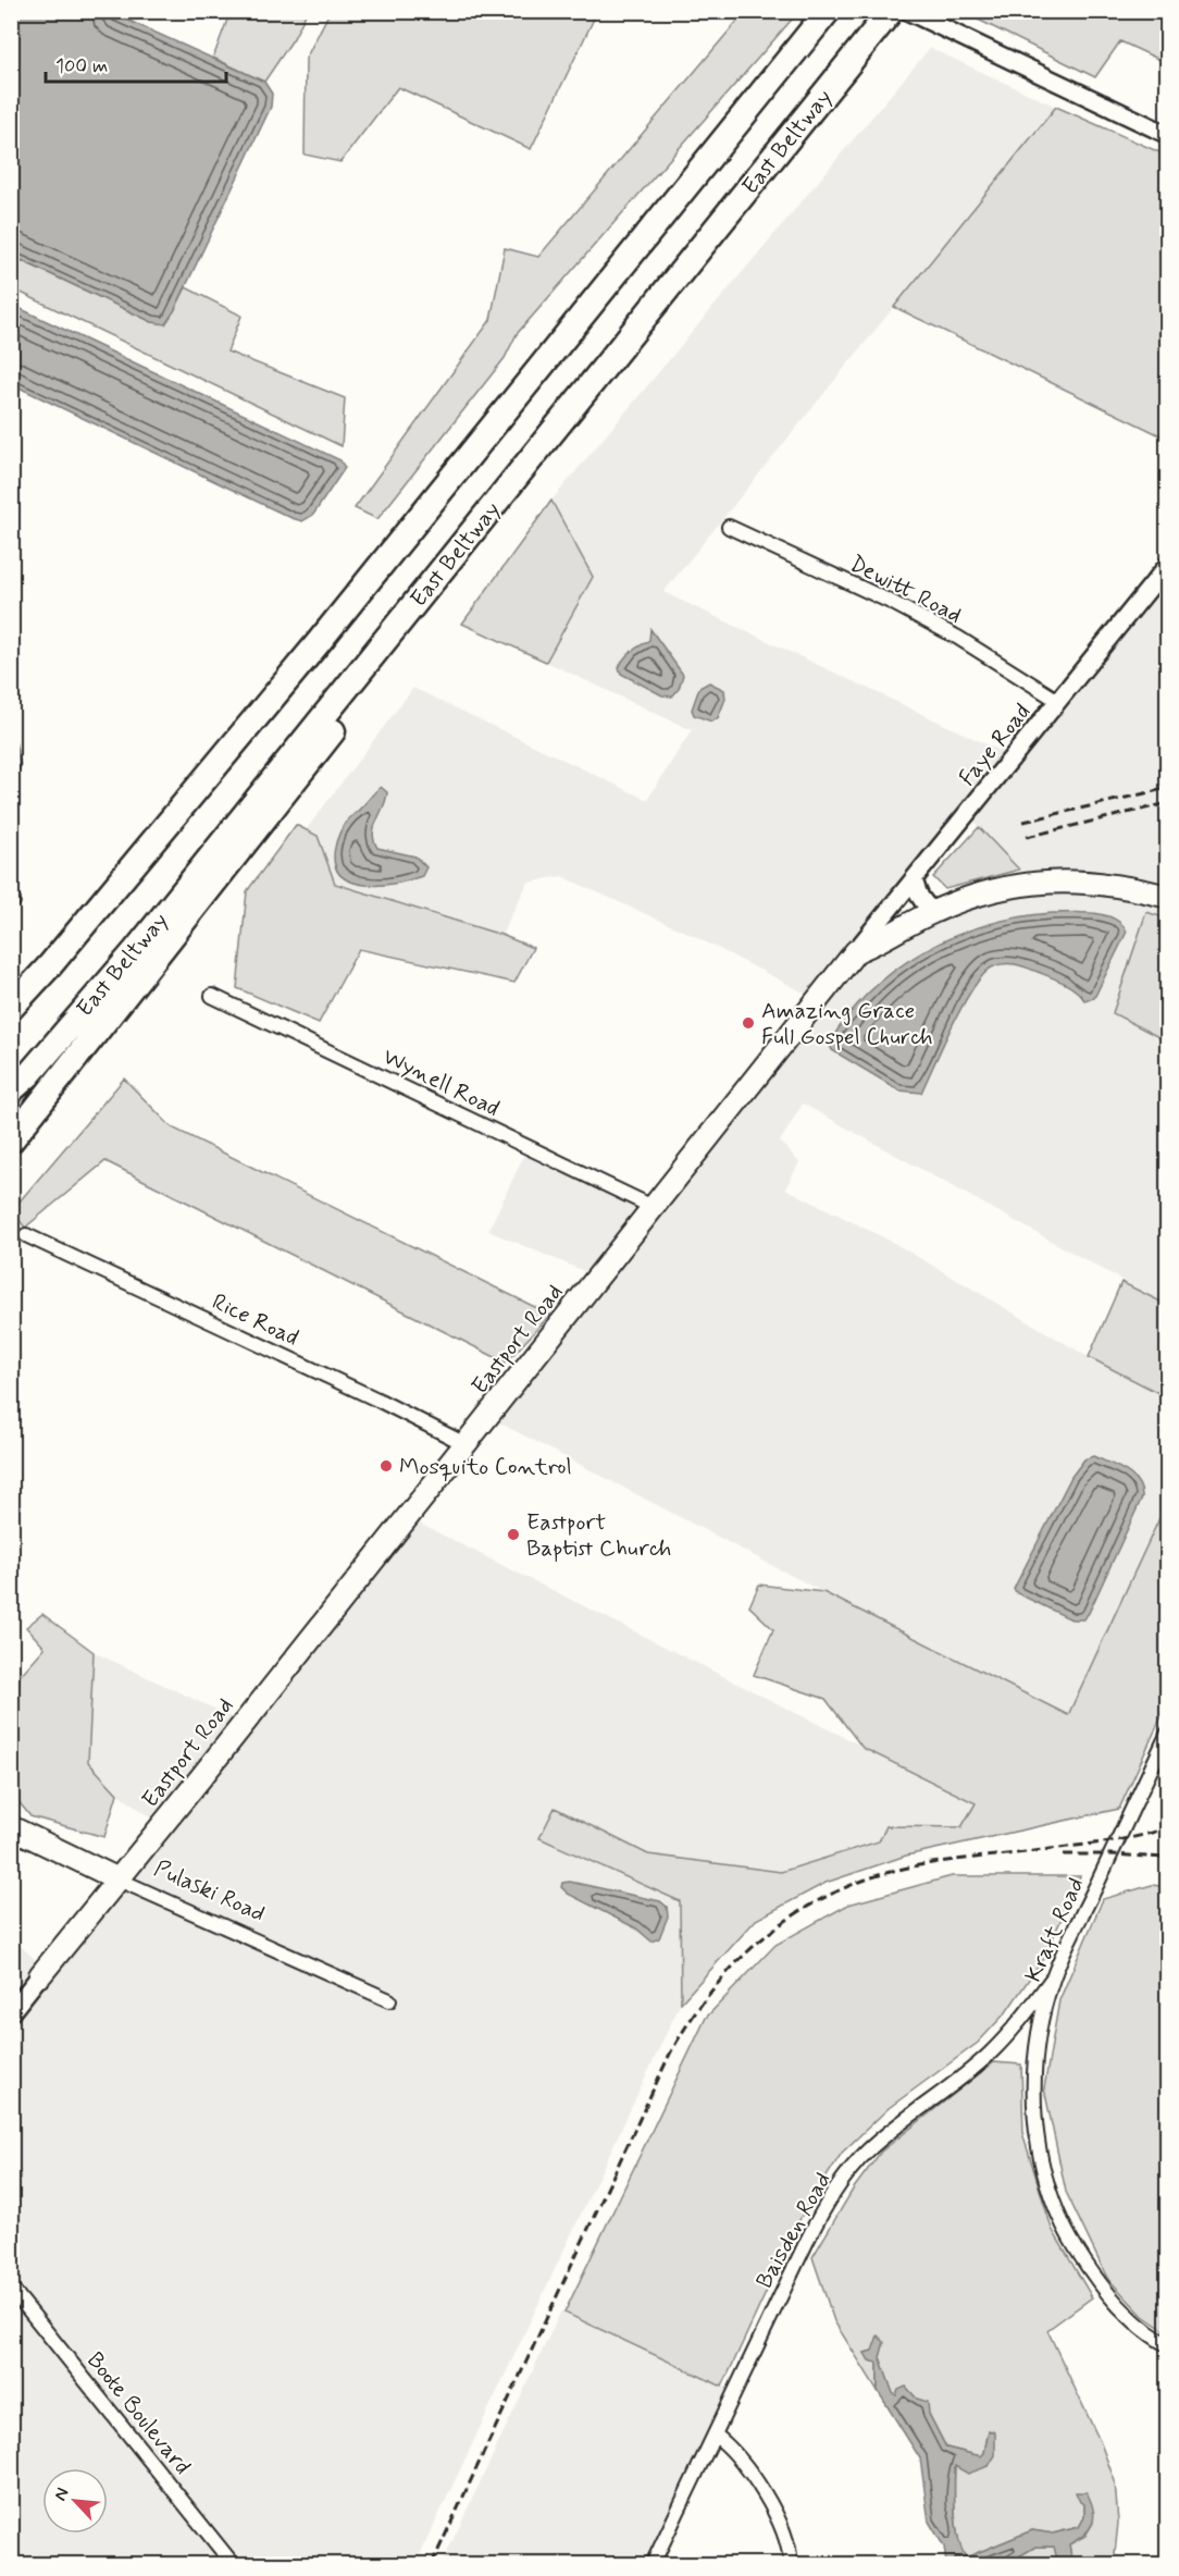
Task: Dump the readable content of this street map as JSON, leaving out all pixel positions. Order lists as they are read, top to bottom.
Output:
{
  "streets": {
    "highway": ["East Beltway"],
    "main road": ["Eastport Road", "Pulaski Road"],
    "street": [
      "Dewitt Road",
      "Faye Road",
      "Wynell Road",
      "Rice Road",
      "Kraft Road",
      "Baisden Road",
      "Boote Boulevard"
    ]
  },
  "crossings": [
    ["Dewitt Road", "Faye Road"],
    ["Faye Road", "Eastport Road"],
    ["Wynell Road", "Eastport Road"],
    ["Rice Road", "Eastport Road"],
    ["Eastport Road", "Pulaski Road"],
    ["Kraft Road", "Baisden Road"]
  ],
  "places": ["Amazing Grace Full Gospel Church", "Mosquito Control", "Eastport Baptist Church"],
  "scale_bar": "100 m",
  "north": "top left"
}
